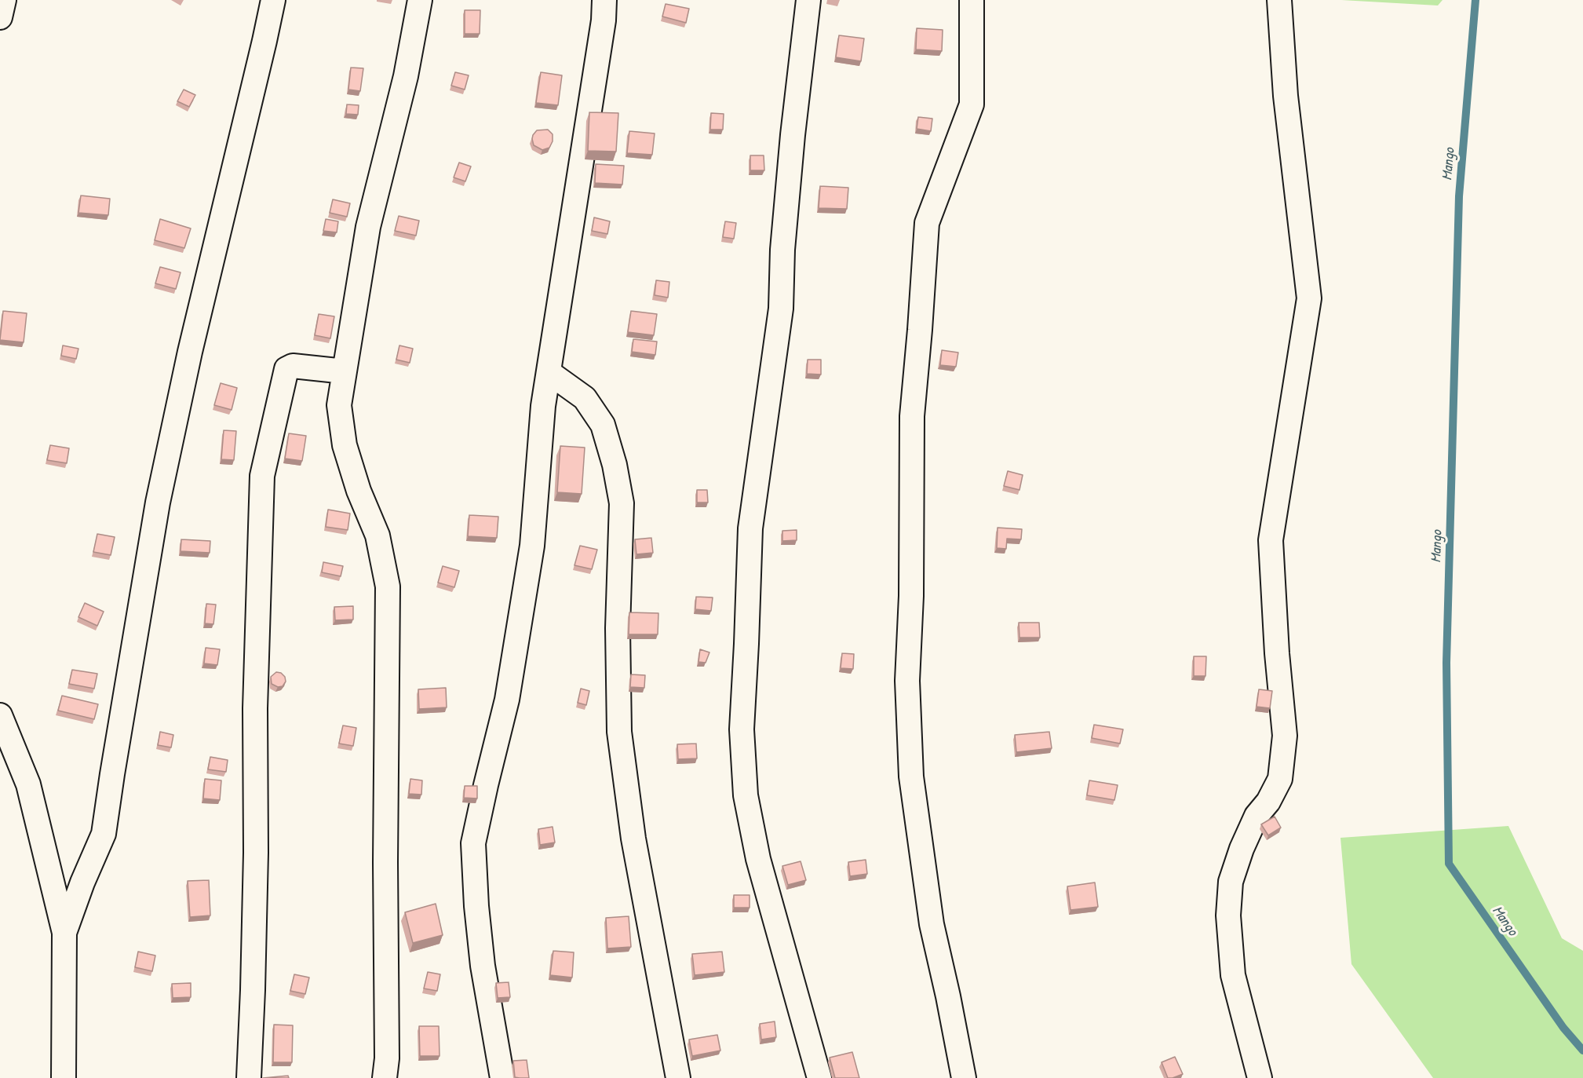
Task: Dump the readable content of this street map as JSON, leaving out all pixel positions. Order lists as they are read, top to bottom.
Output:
{
  "water": ["Mango"]
}
